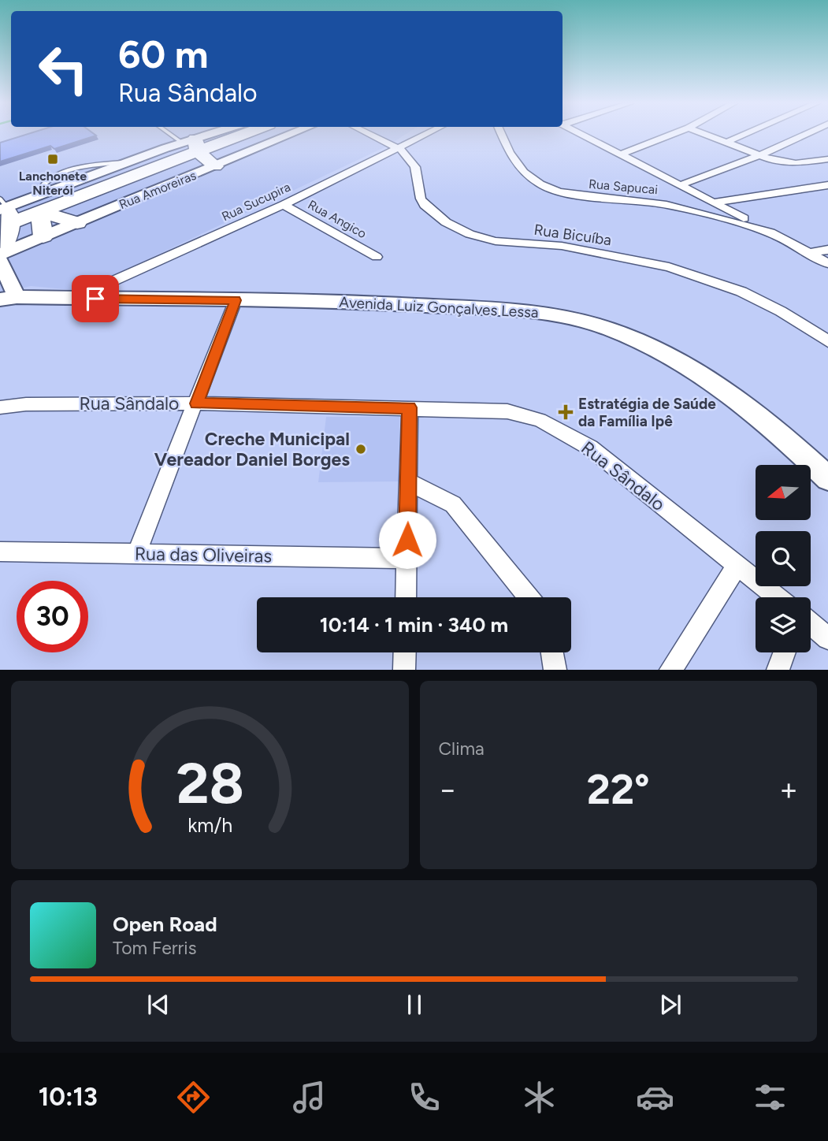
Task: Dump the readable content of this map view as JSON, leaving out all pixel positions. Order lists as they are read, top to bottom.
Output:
{
  "streets": {
    "street": [
      "Rua Sapucai",
      "Rua Amoreiras",
      "Rua Sucupira",
      "Rua Angico",
      "Rua Bicuíba",
      "Avenida Luiz Gonçalves Lessa",
      "Rua Sândalo",
      "Rua das Oliveiras"
    ]
  },
  "crossings": [
    ["Rua Sucupira", "Rua Angico"],
    ["Rua Sucupira", "Rua Bicuíba"],
    ["Rua Sucupira", "Avenida Luiz Gonçalves Lessa"]
  ],
  "places": {
    "transit": ["Lanchonete Niterói"],
    "health": ["Estratégia de Saúde da Família Ipê"],
    "other": ["Creche Municipal Vereador Daniel Borges"]
  },
  "north": "left",
  "page": {
    "turn": ["60 m", "Rua Sândalo"],
    "limit": "30",
    "trip": "10:14 · 1 min · 340 m",
    "tile": "Clima",
    "heat": ["−", "22°", "+"],
    "song": ["Open Road", "Tom Ferris"],
    "tabs": "10:13",
    "gauge": ["28", "km/h"]
  }
}
